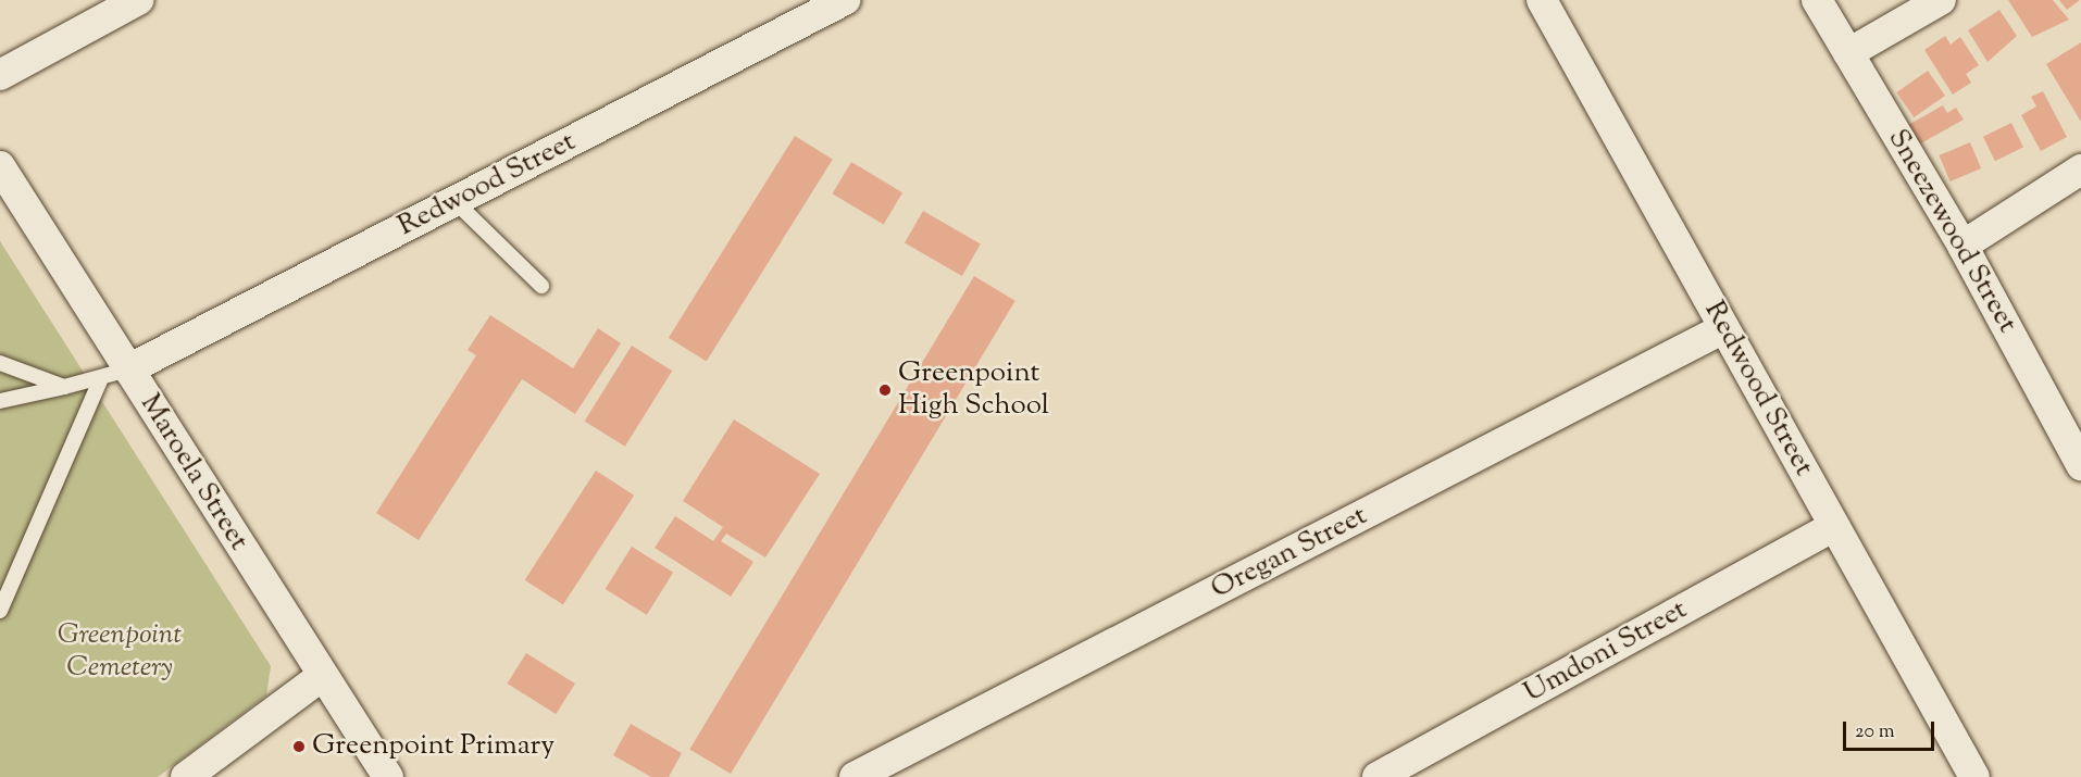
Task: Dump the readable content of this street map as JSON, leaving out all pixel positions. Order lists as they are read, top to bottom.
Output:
{
  "streets": {
    "street": [
      "Redwood Street",
      "Sneezewood Street",
      "Maroela Street",
      "Oregan Street",
      "Umdoni Street"
    ]
  },
  "crossings": [
    ["Redwood Street", "Maroela Street"],
    ["Redwood Street", "Oregan Street"],
    ["Redwood Street", "Umdoni Street"]
  ],
  "parks": ["Greenpoint Cemetery"],
  "places": ["Greenpoint High School", "Greenpoint Primary"],
  "scale_bar": "20 m"
}
